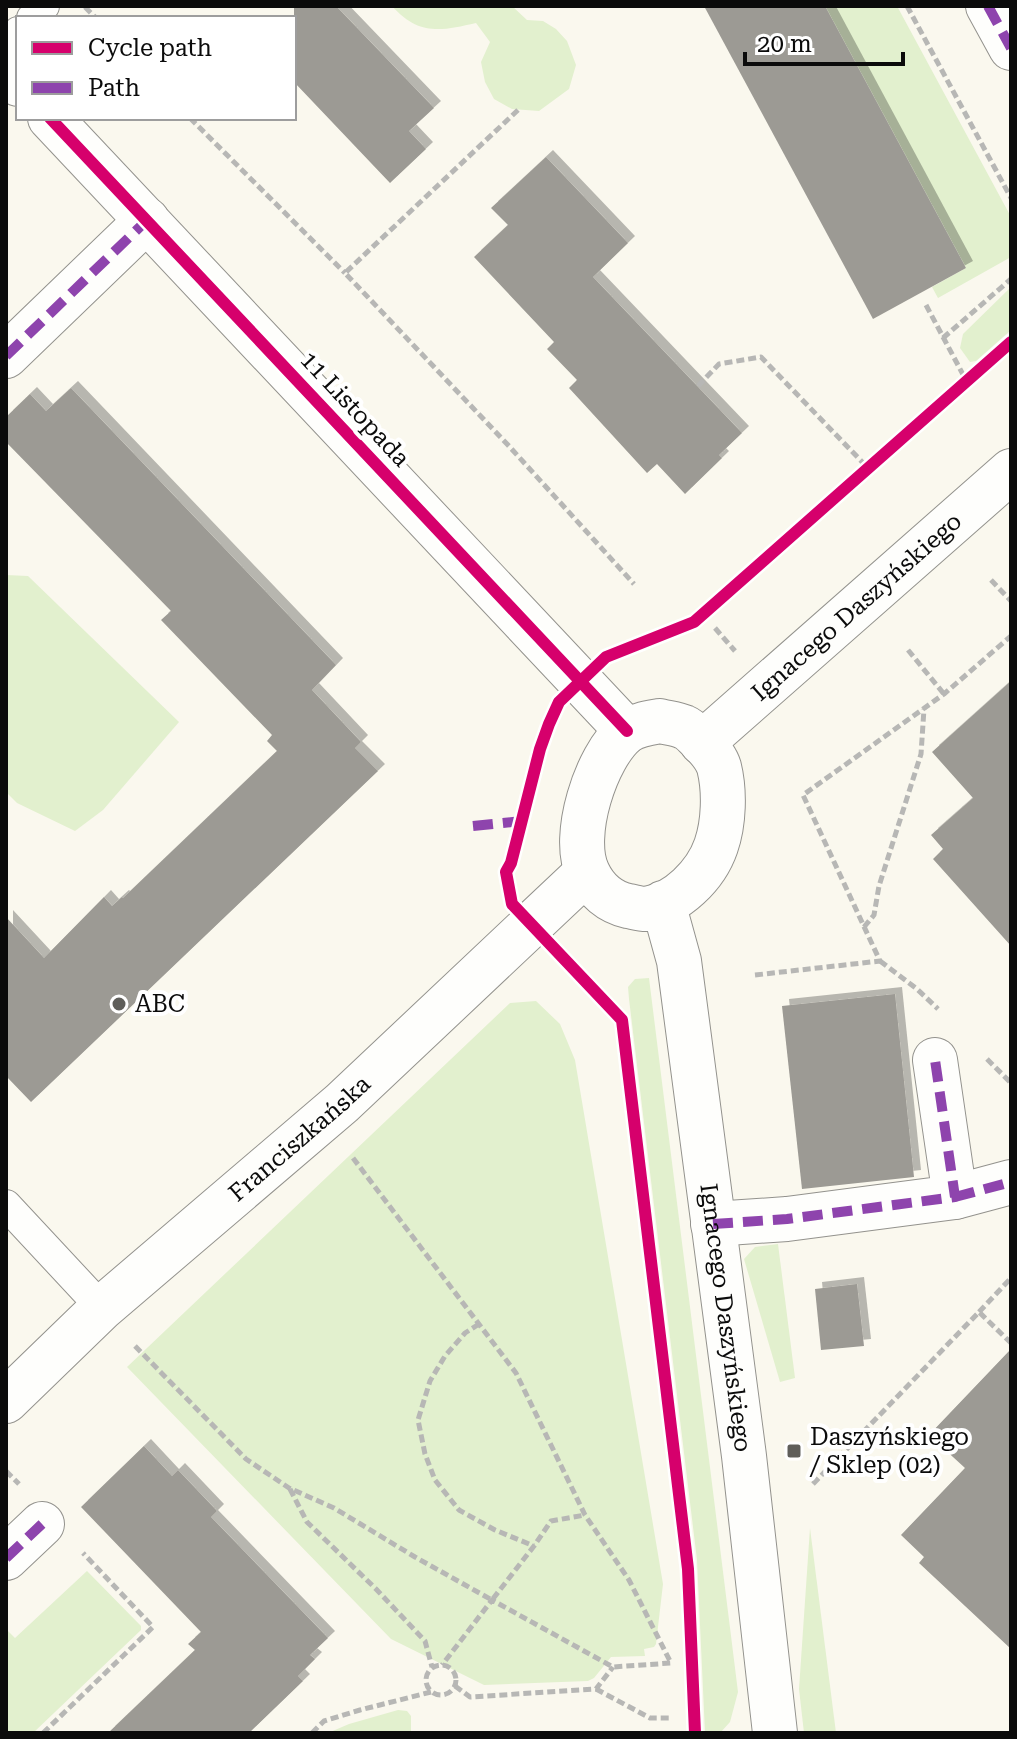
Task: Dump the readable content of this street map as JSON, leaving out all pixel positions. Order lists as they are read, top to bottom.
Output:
{
  "streets": {
    "street": ["11 Listopada", "Ignacego Daszyńskiego", "Franciszkańska"]
  },
  "crossings": [
    ["11 Listopada", "Ignacego Daszyńskiego"],
    ["11 Listopada", "Franciszkańska"],
    ["Ignacego Daszyńskiego", "Franciszkańska"]
  ],
  "places": {
    "other": ["ABC"],
    "transit": ["Daszyńskiego / Sklep (02)"]
  },
  "legend": ["Cycle path", "Path"],
  "scale_bar": "20 m"
}
